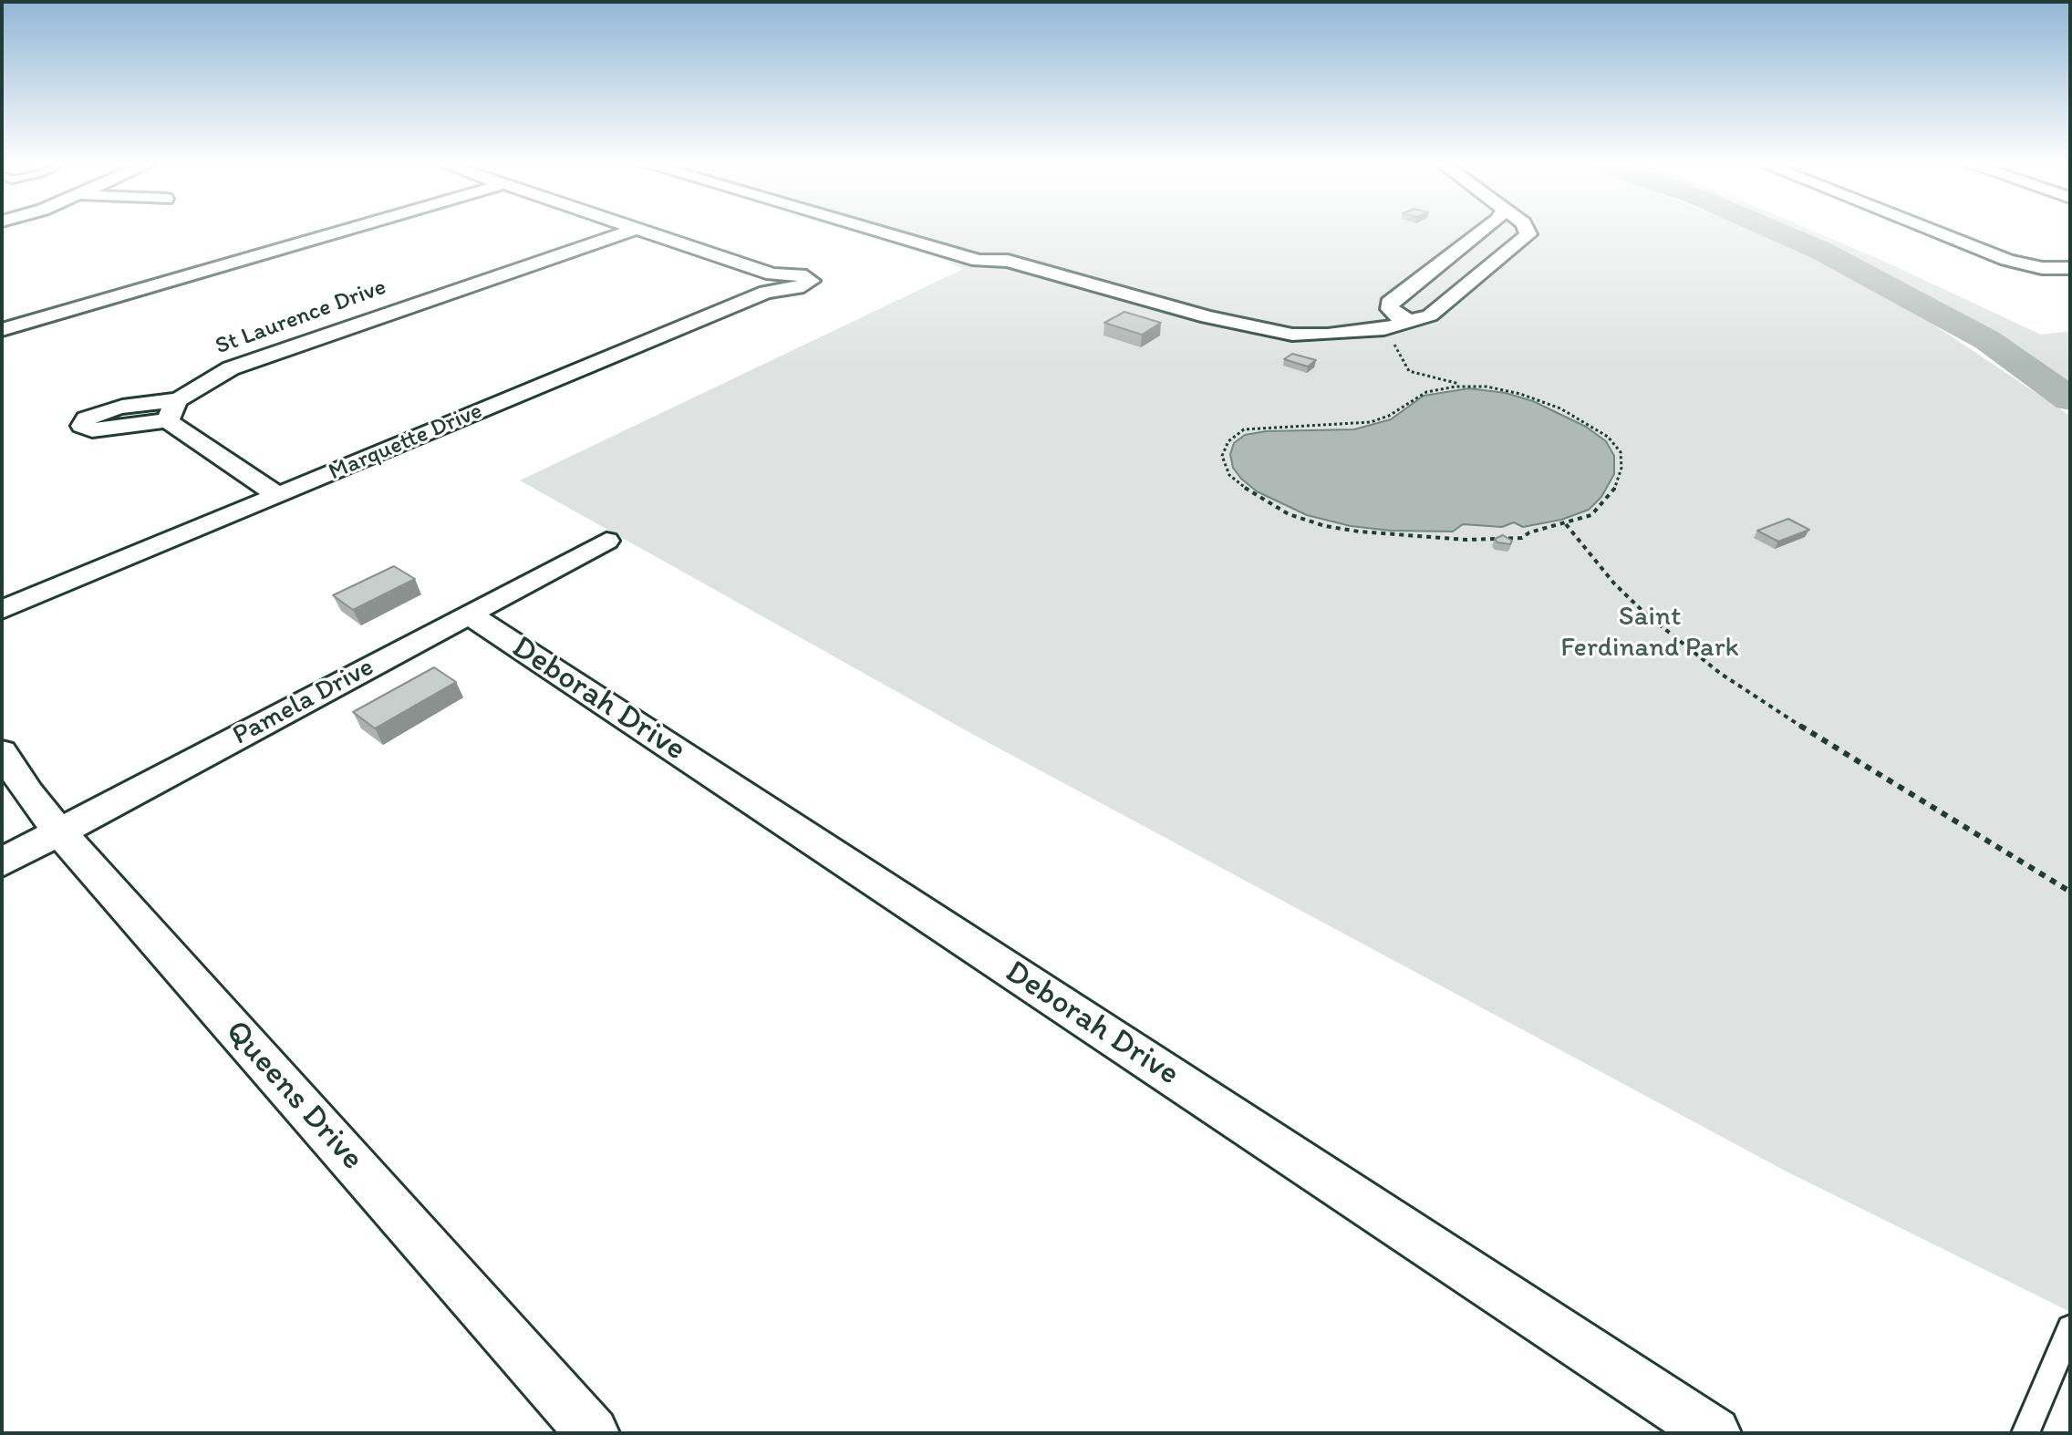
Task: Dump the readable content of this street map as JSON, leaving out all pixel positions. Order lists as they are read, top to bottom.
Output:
{
  "streets": {
    "street": [
      "St Laurence Drive",
      "Marquette Drive",
      "Deborah Drive",
      "Pamela Drive",
      "Queens Drive"
    ]
  },
  "crossings": [
    ["Deborah Drive", "Pamela Drive"],
    ["Pamela Drive", "Queens Drive"]
  ],
  "parks": ["Saint Ferdinand Park"]
}
